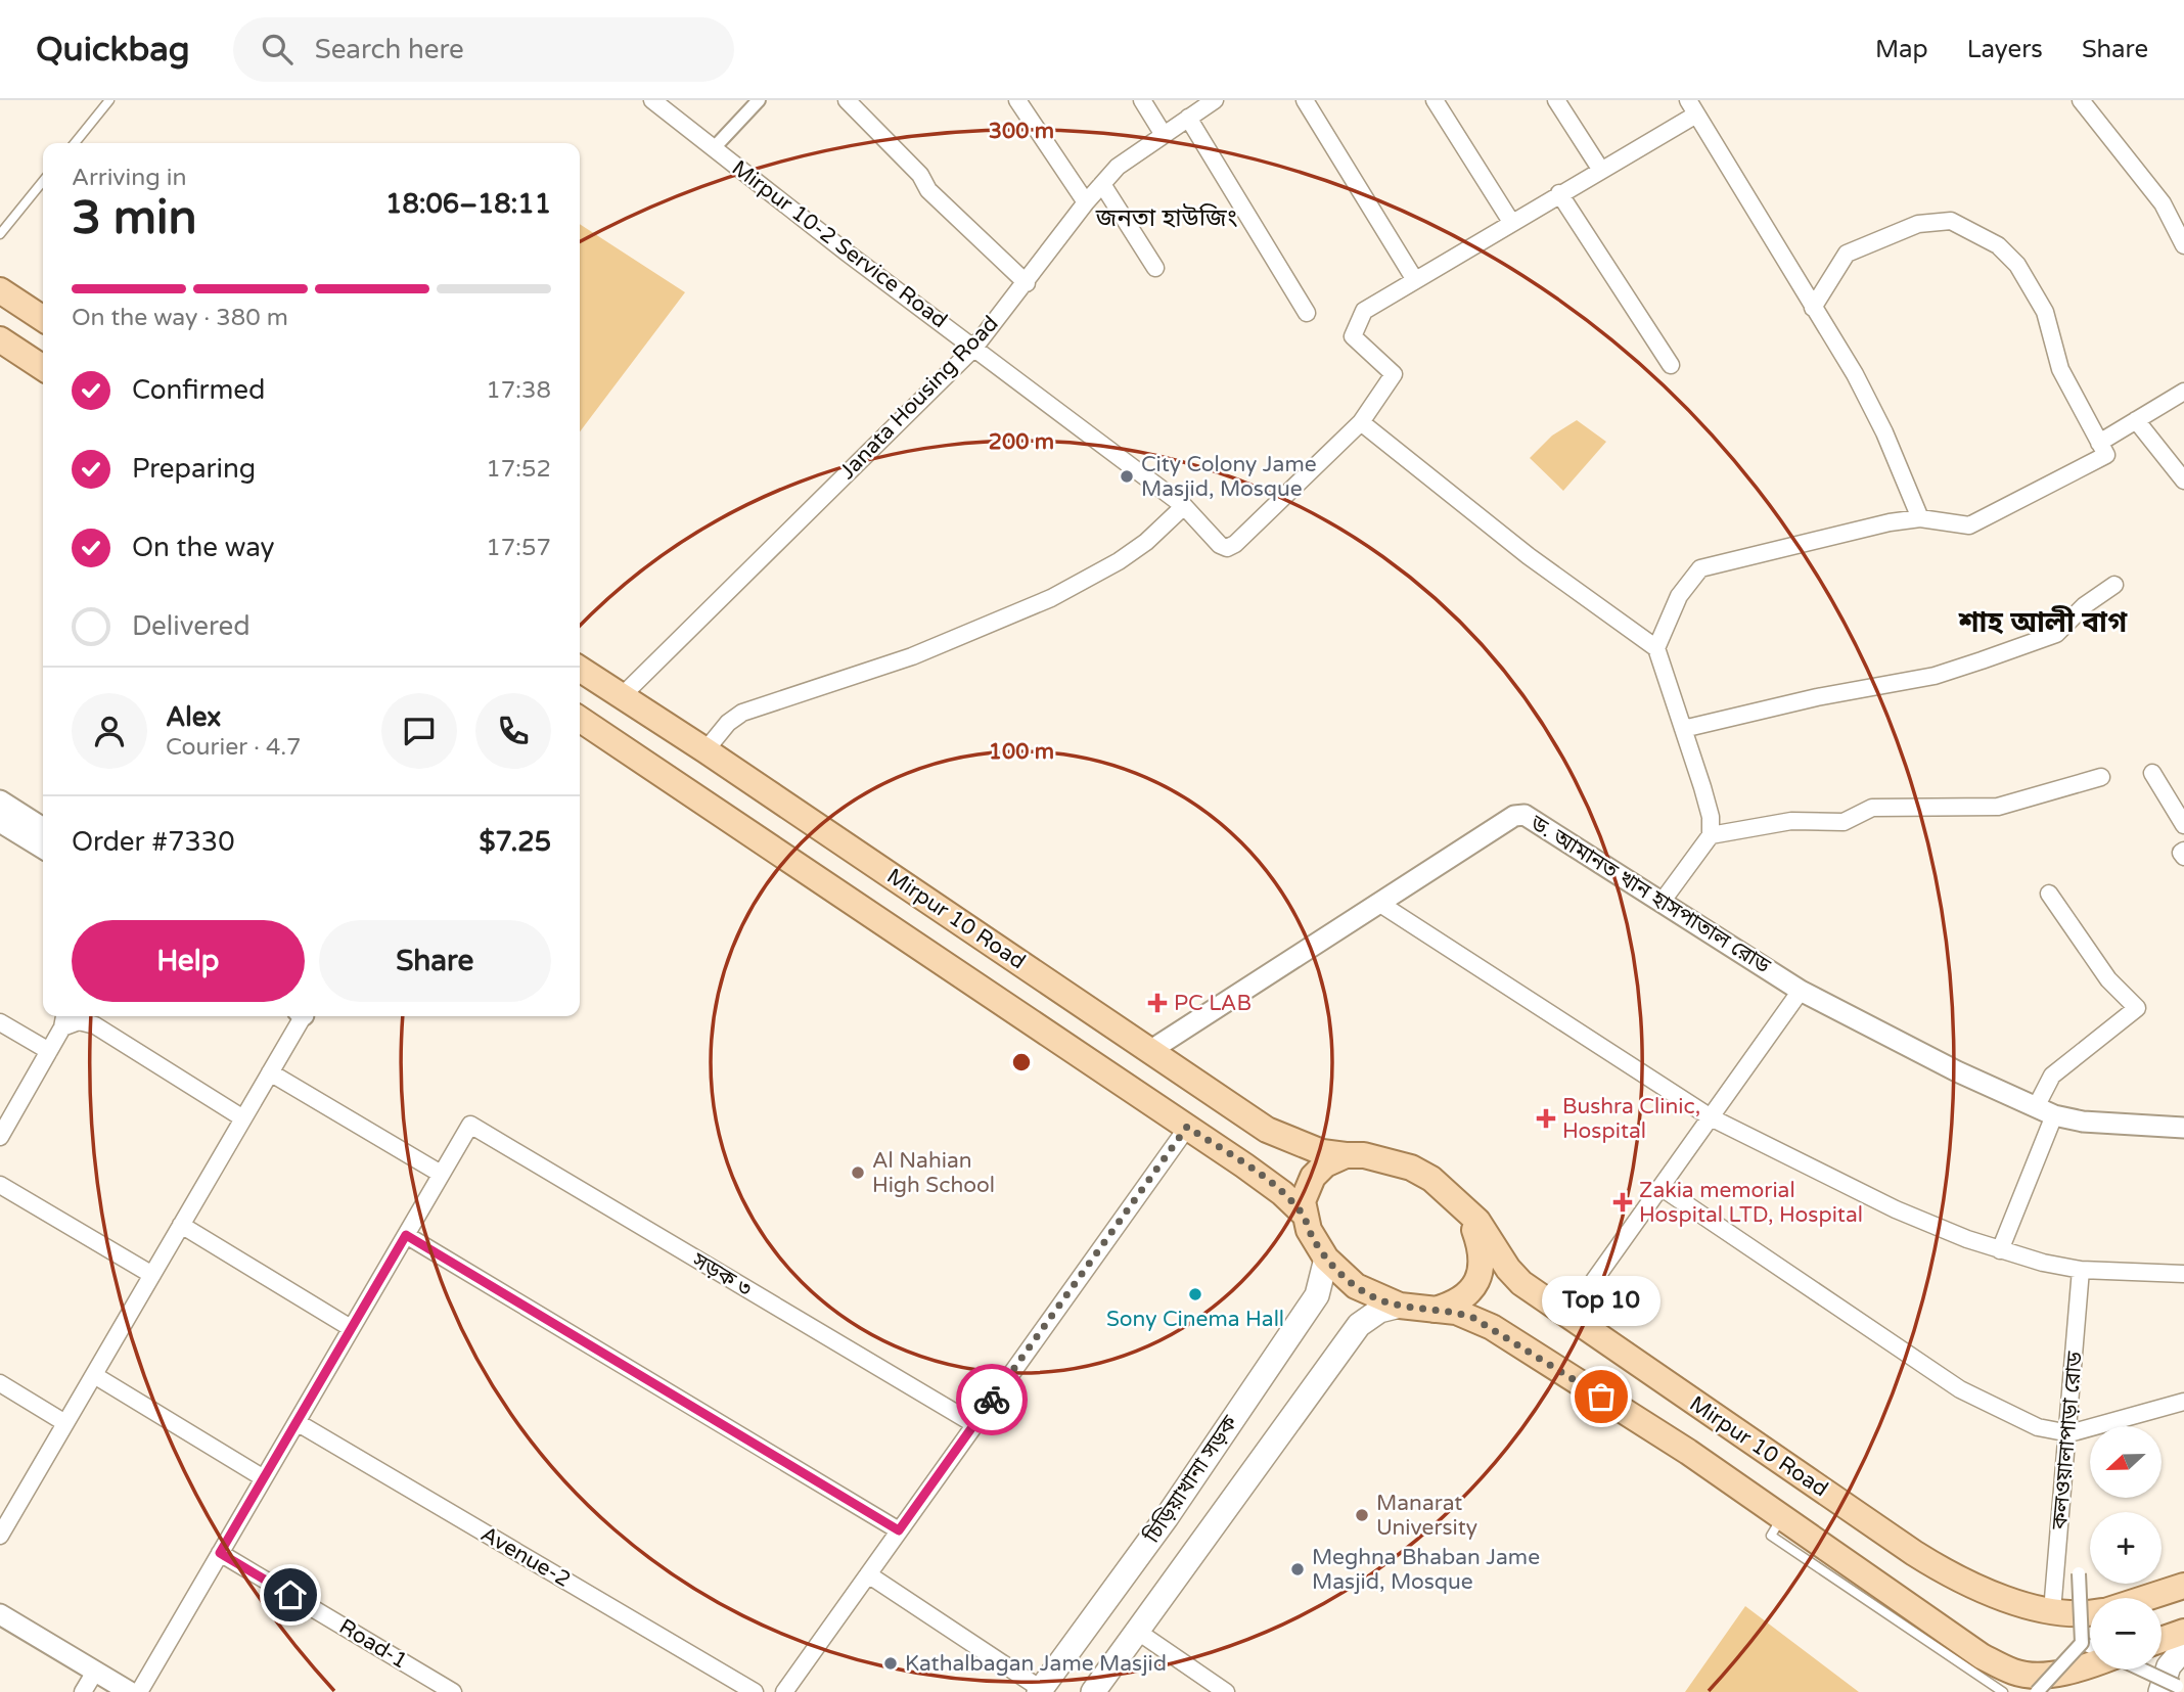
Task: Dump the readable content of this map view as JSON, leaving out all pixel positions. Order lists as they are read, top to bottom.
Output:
{
  "streets": {
    "main road": ["Mirpur 10 Road", "চিড়িয়াখানা সড়ক"],
    "street": [
      "Mirpur 10-2 Service Road",
      "Janata Housing Road",
      "ড. আমানত খান হাসপাতাল রোড",
      "সড়ক ৩",
      "কলওয়ালাপাড়া রোড",
      "Avenue-2",
      "Road-1"
    ]
  },
  "crossings": [
    ["Mirpur 10-2 Service Road", "Janata Housing Road"],
    ["Janata Housing Road", "Mirpur 10 Road"],
    ["ড. আমানত খান হাসপাতাল রোড", "Mirpur 10 Road"],
    ["Mirpur 10 Road", "কলওয়ালাপাড়া রোড"],
    ["Mirpur 10 Road", "চিড়িয়াখানা সড়ক"]
  ],
  "districts": ["জনতা হাউজিং", "শাহ আলী বাগ"],
  "places": {
    "other": [
      "City Colony Jame Masjid, Mosque",
      "Al Nahian High School",
      "Sony Cinema Hall",
      "Top 10",
      "Manarat University",
      "Meghna Bhaban Jame Masjid, Mosque",
      "Kathalbagan Jame Masjid"
    ],
    "health": ["PC LAB", "Bushra Clinic, Hospital", "Zakia memorial Hospital LTD, Hospital"]
  },
  "north": "left",
  "page": {
    "header": "Quickbag",
    "search": "Search here",
    "nav": ["Map", "Layers", "Share"],
    "heading": ["3 min", "Arriving in", "18:06–18:11"],
    "panel": [
      "Alex",
      "Courier · 4.7",
      "Order #7330",
      "$7.25"
    ],
    "bar": "On the way · 380 m",
    "list": [
      ["Confirmed", "17:38"],
      ["Preparing", "17:52"],
      ["On the way", "17:57"],
      "Delivered"
    ],
    "buttons": ["Help", "Share"],
    "bubble": "Top 10",
    "map_buttons": ["+", "−"]
  },
  "rings": ["300 m", "200 m", "100 m"]
}
